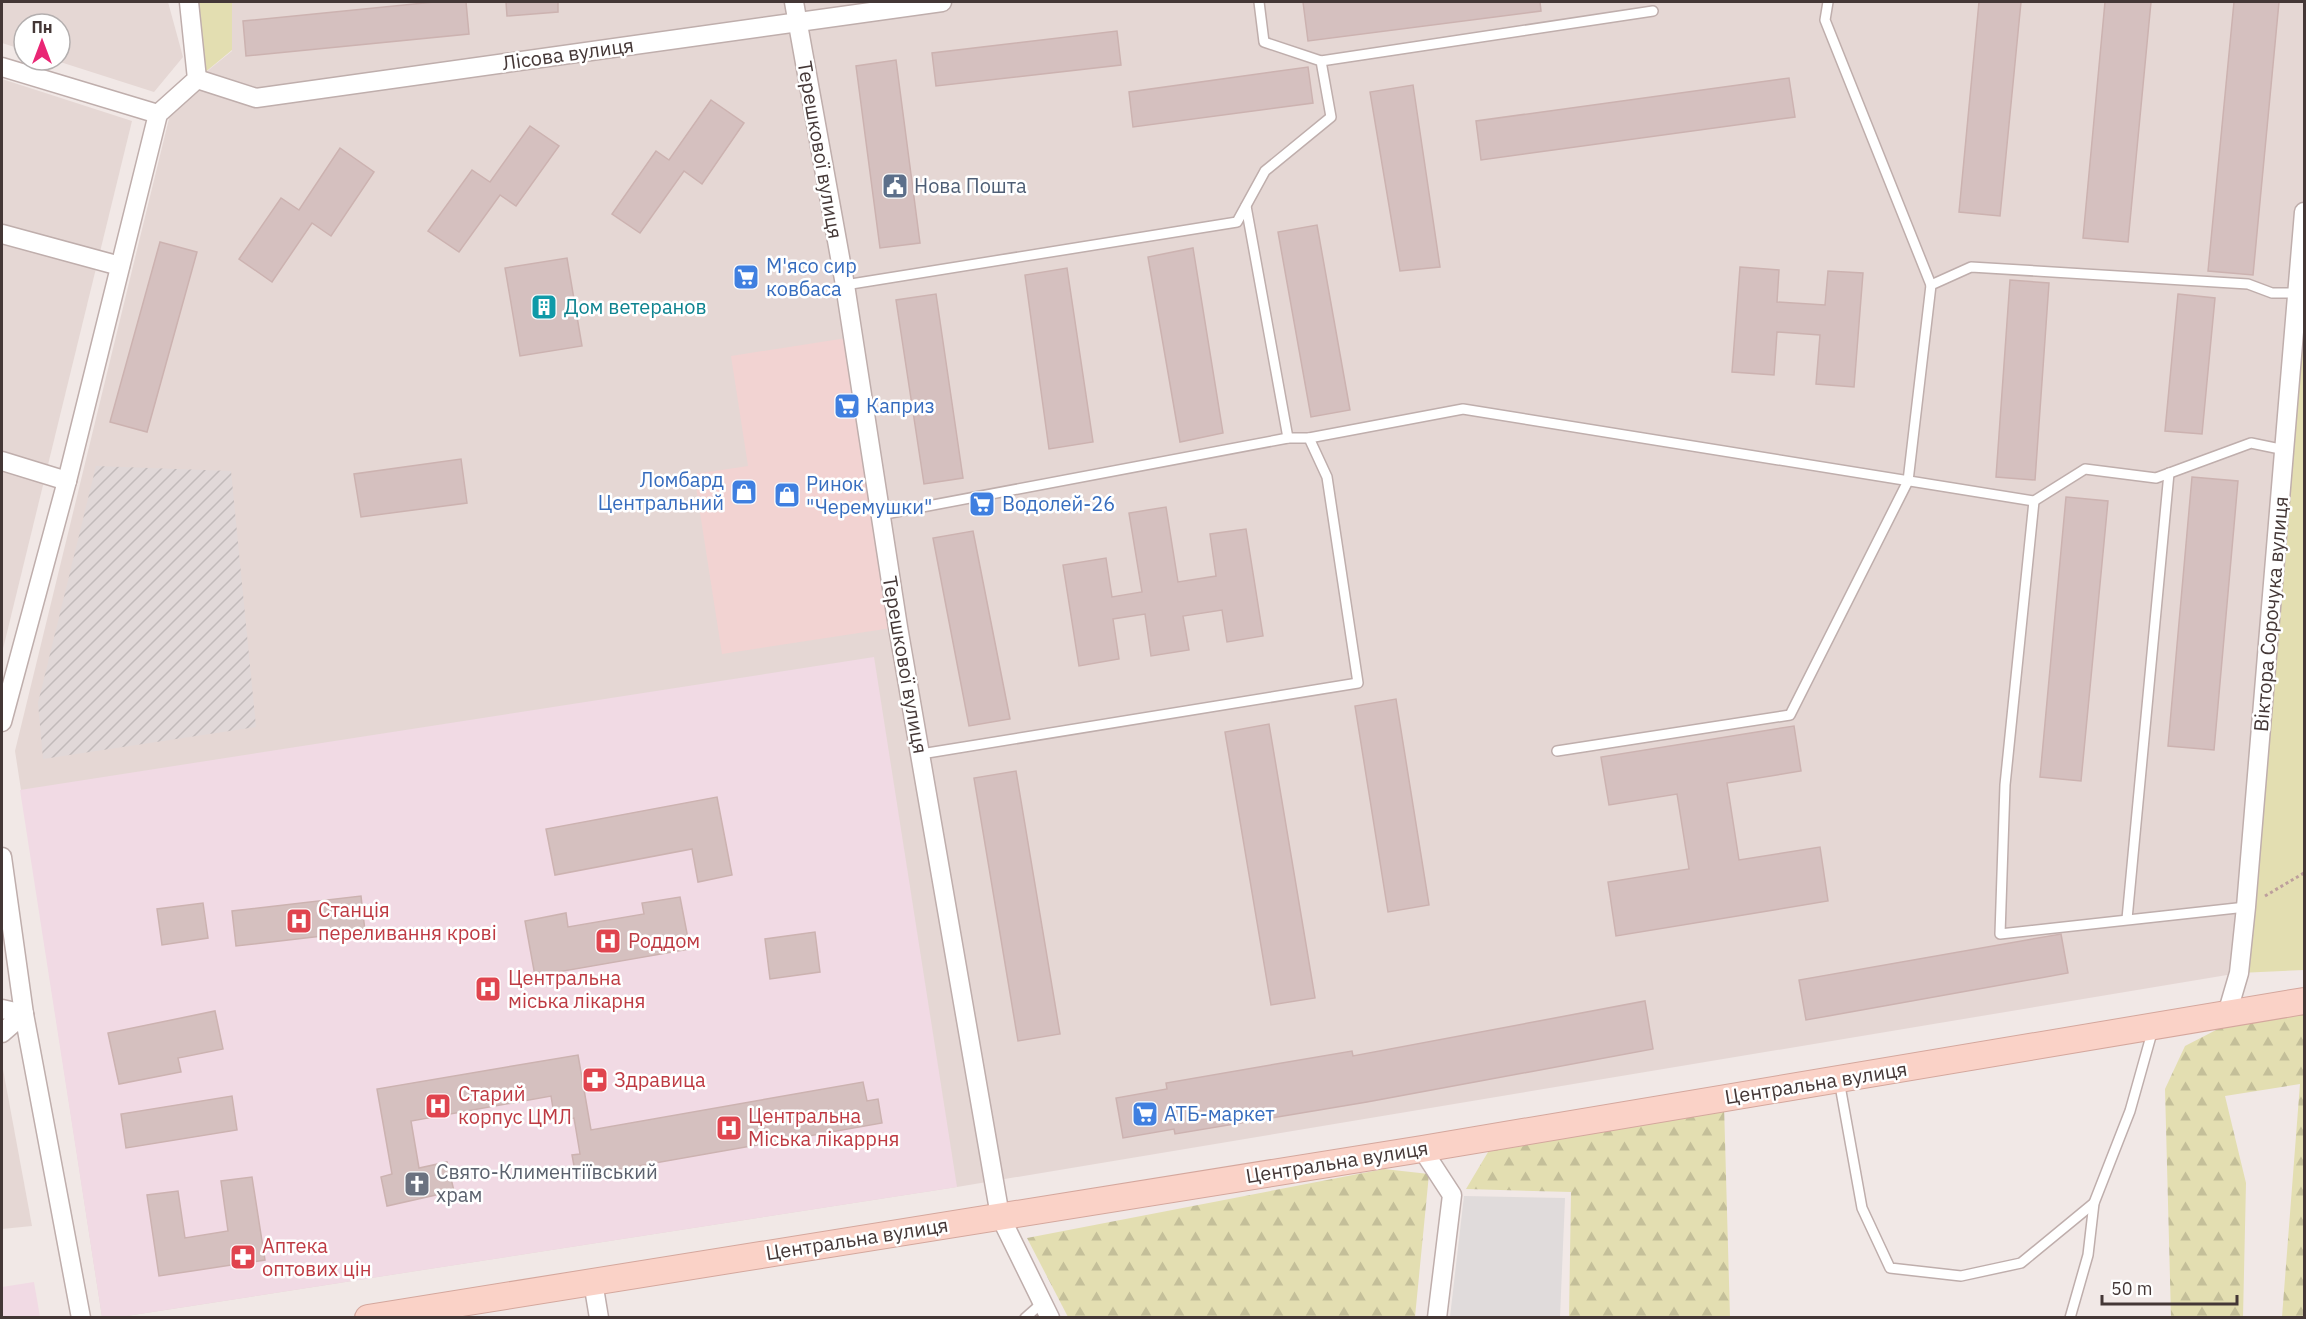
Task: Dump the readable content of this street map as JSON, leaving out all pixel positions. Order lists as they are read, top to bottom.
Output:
{
  "streets": {
    "main road": ["Центральна вулиця"],
    "street": ["Лісова вулиця", "Терешкової вулиця", "Віктора Сорочука вулиця"]
  },
  "crossings": [
    ["Лісова вулиця", "Терешкової вулиця"],
    ["Терешкової вулиця", "Центральна вулиця"],
    ["Віктора Сорочука вулиця", "Центральна вулиця"]
  ],
  "places": {
    "public building": ["Нова Пошта"],
    "supermarket": [
      "М'ясо сир ковбаса",
      "Каприз",
      "Водолей-26",
      "АТБ-маркет"
    ],
    "building": ["Дом ветеранов"],
    "shop": ["Ломбард Центральний", "Ринок \"Черемушки\""],
    "hospital": [
      "Станція переливання крові",
      "Роддом",
      "Центральна міська лікарня",
      "Старий корпус ЦМЛ",
      "Центральна Міська лікаррня"
    ],
    "pharmacy": ["Здравица", "Аптека оптових цін"],
    "church": ["Свято-Климентіївський храм"]
  },
  "scale_bar": "50 m",
  "north": "top"
}
